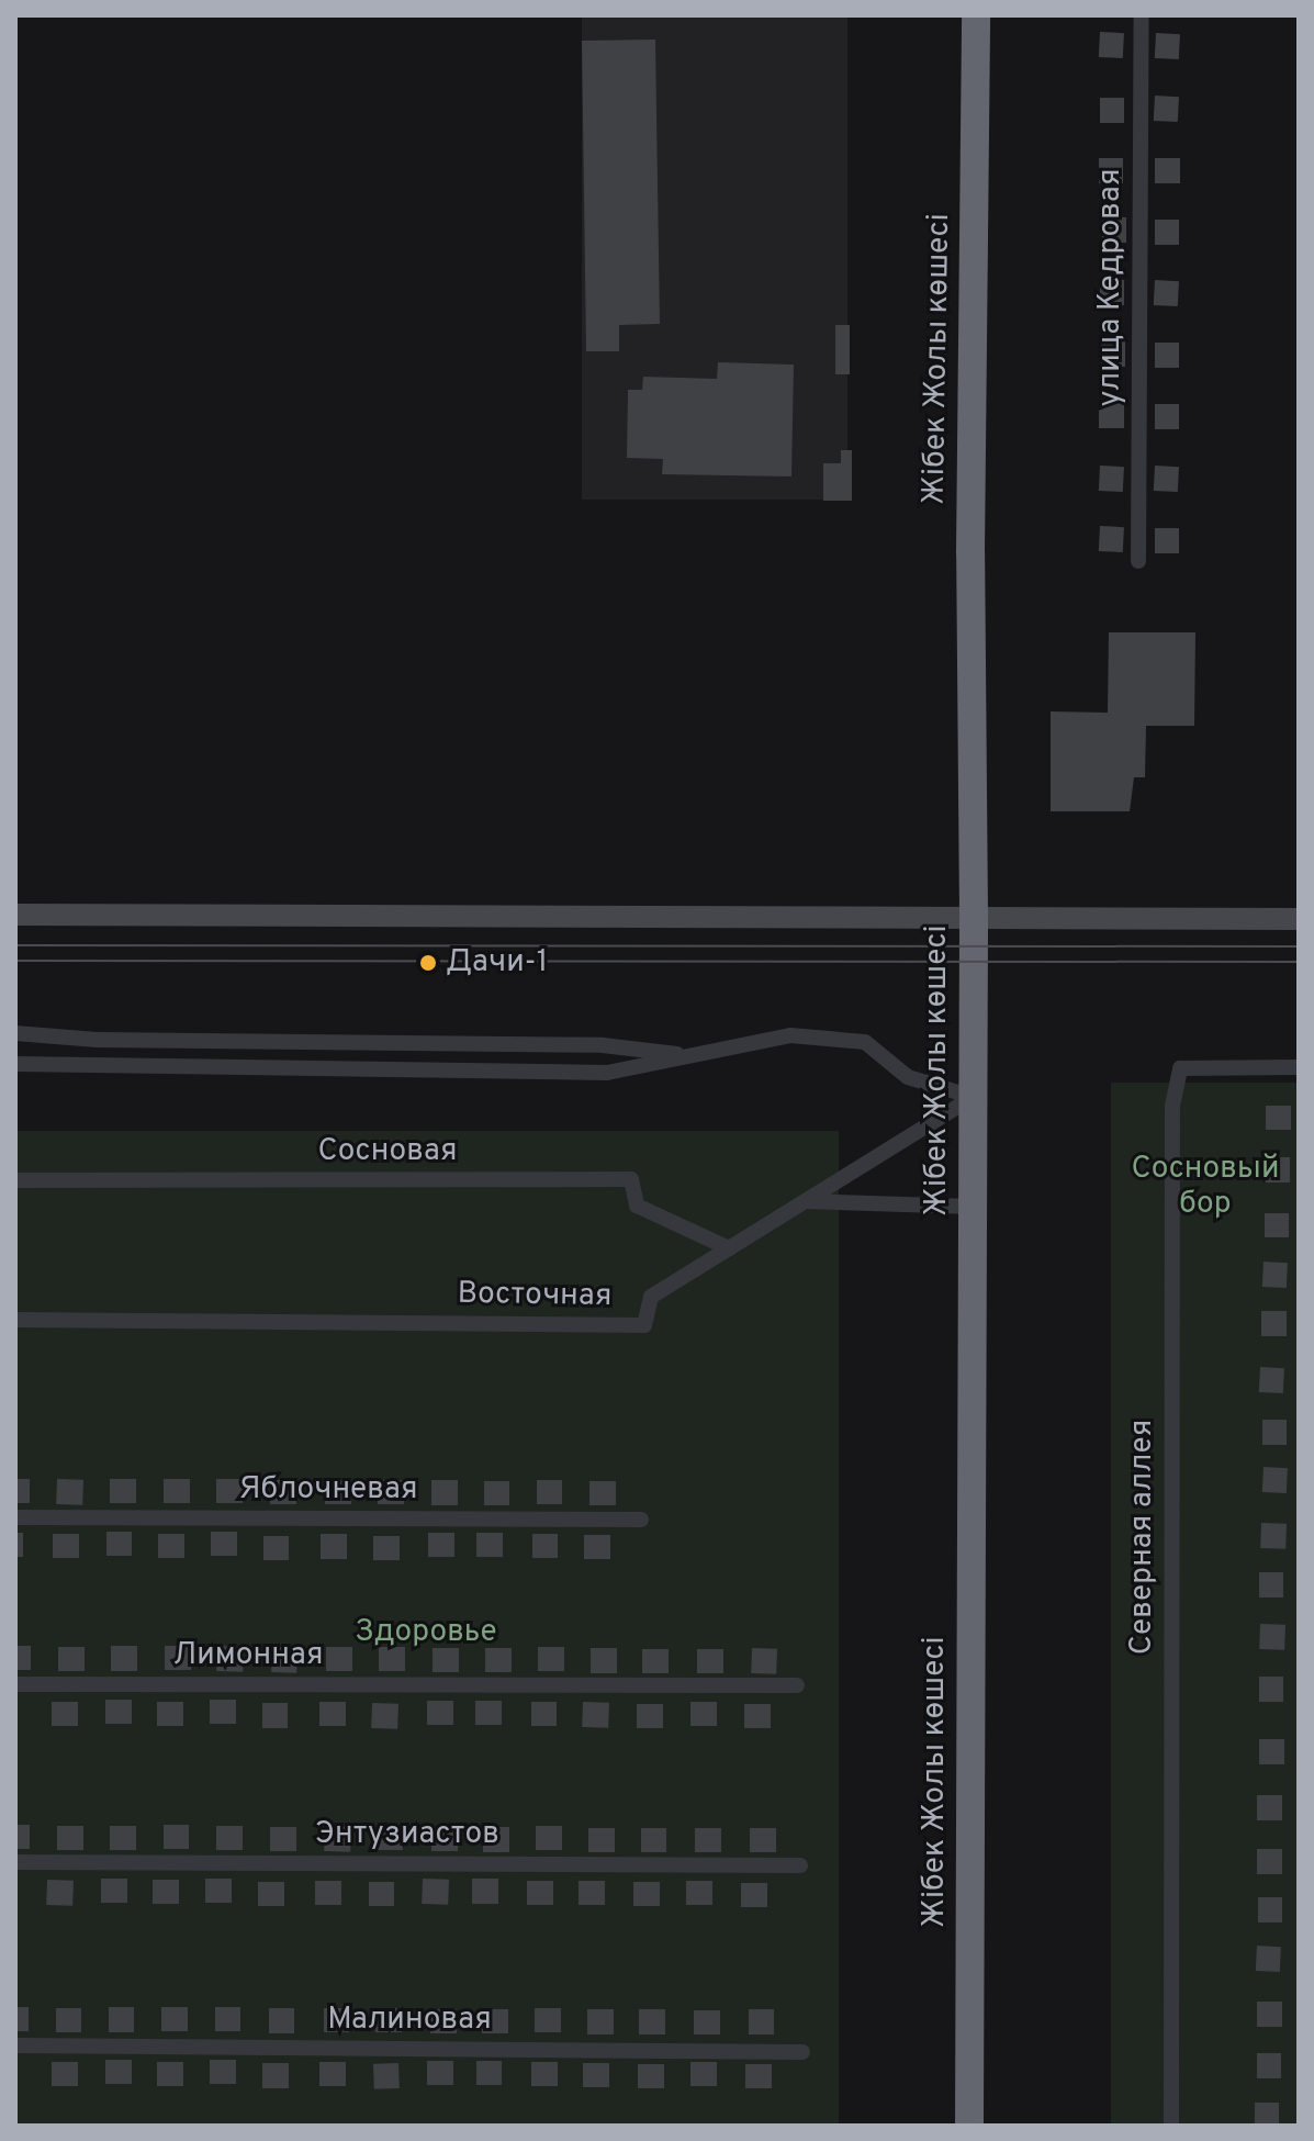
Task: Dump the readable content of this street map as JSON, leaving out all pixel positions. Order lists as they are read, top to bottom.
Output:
{
  "streets": {
    "highway": ["Жібек Жолы көшесі"],
    "street": [
      "улица Кедровая",
      "Сосновая",
      "Восточная",
      "Яблочневая",
      "Северная аллея",
      "Лимонная",
      "Энтузиастов",
      "Малиновая"
    ]
  },
  "crossings": [
    ["Жібек Жолы көшесі", "Восточная"],
    ["Сосновая", "Восточная"]
  ],
  "parks": ["Сосновый бор", "Здоровье"],
  "places": ["Дачи-1"]
}
